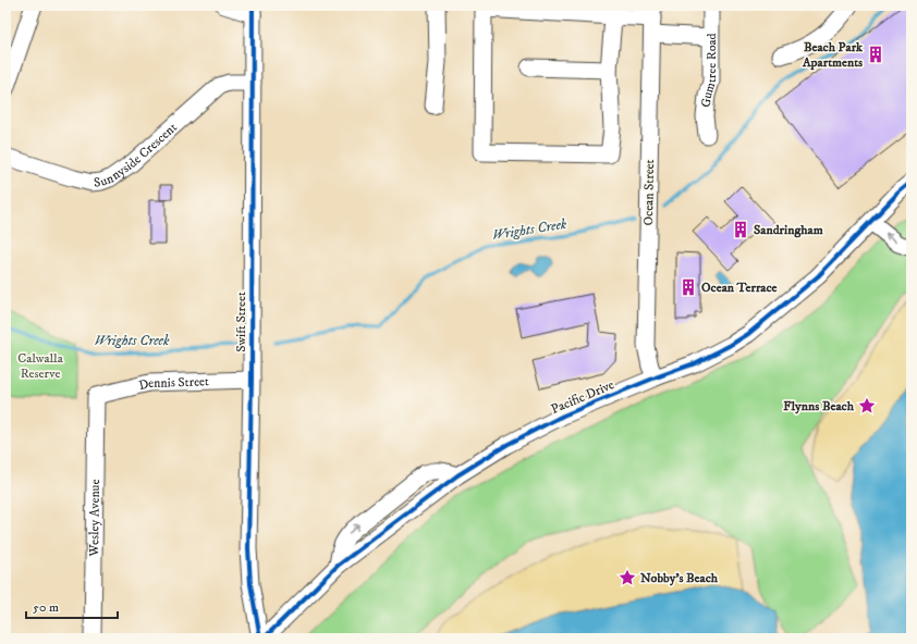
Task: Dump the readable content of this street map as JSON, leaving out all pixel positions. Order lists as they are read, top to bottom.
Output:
{
  "streets": {
    "street": [
      "Gumtree Road",
      "Sunnyside Crescent",
      "Ocean Street",
      "Swift Street",
      "Dennis Street",
      "Pacific Drive",
      "Wesley Avenue"
    ]
  },
  "crossings": [
    ["Sunnyside Crescent", "Swift Street"],
    ["Ocean Street", "Pacific Drive"],
    ["Swift Street", "Dennis Street"],
    ["Swift Street", "Pacific Drive"],
    ["Dennis Street", "Wesley Avenue"]
  ],
  "water": ["Wrights Creek"],
  "parks": ["Calwalla Reserve"],
  "places": {
    "building": ["Beach Park Apartments", "Sandringham", "Ocean Terrace"],
    "place": ["Flynns Beach", "Nobby's Beach"]
  },
  "scale_bar": "50 m"
}
